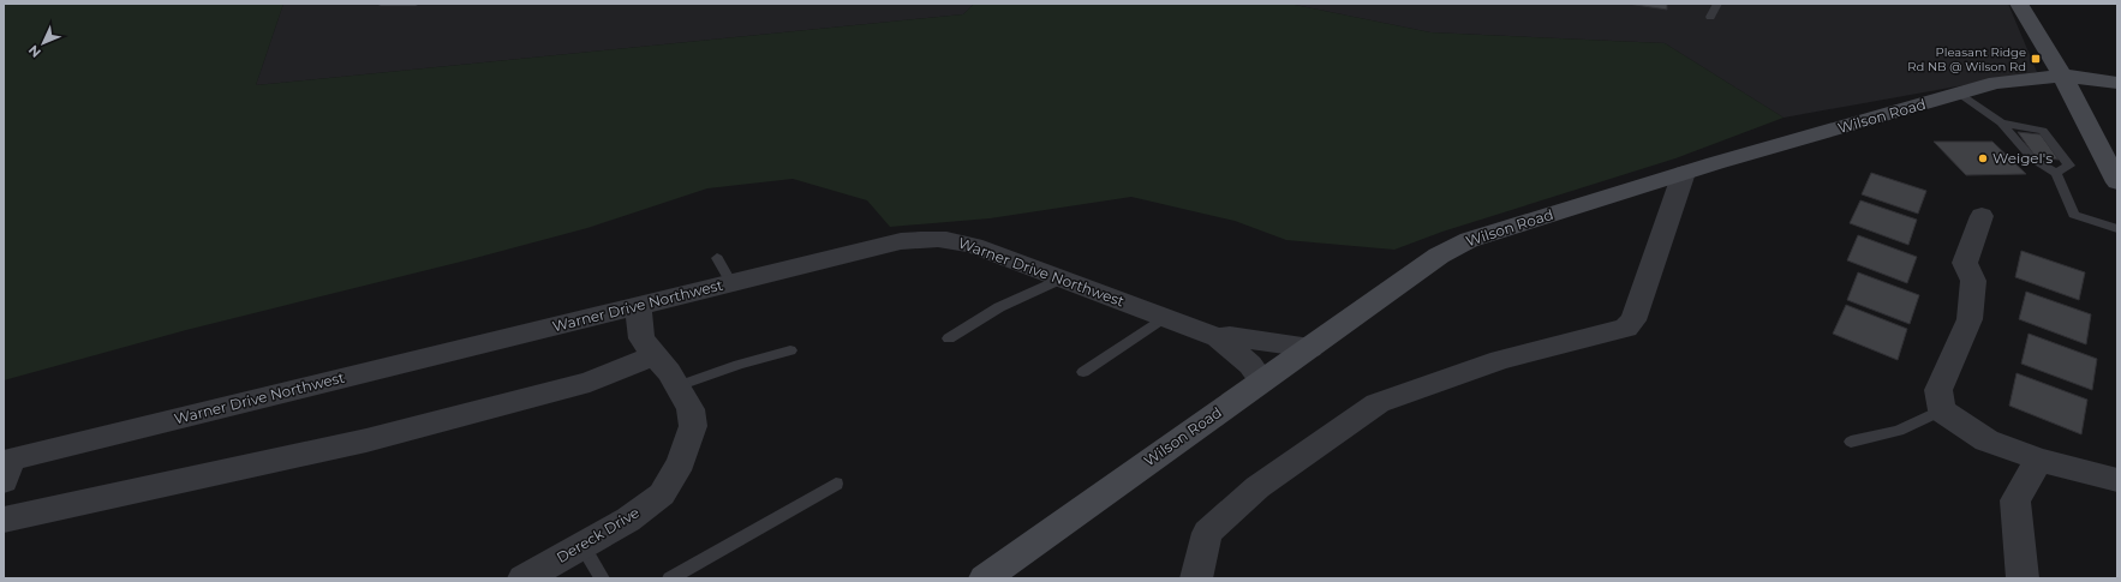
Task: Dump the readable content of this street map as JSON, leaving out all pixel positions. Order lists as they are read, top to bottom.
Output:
{
  "streets": {
    "street": ["Wilson Road", "Warner Drive Northwest", "Dereck Drive"]
  },
  "crossings": [
    ["Wilson Road", "Warner Drive Northwest"],
    ["Warner Drive Northwest", "Dereck Drive"]
  ],
  "places": {
    "transit": ["Pleasant Ridge Rd NB @ Wilson Rd"],
    "other": ["Weigel's"]
  },
  "north": "bottom left"
}
